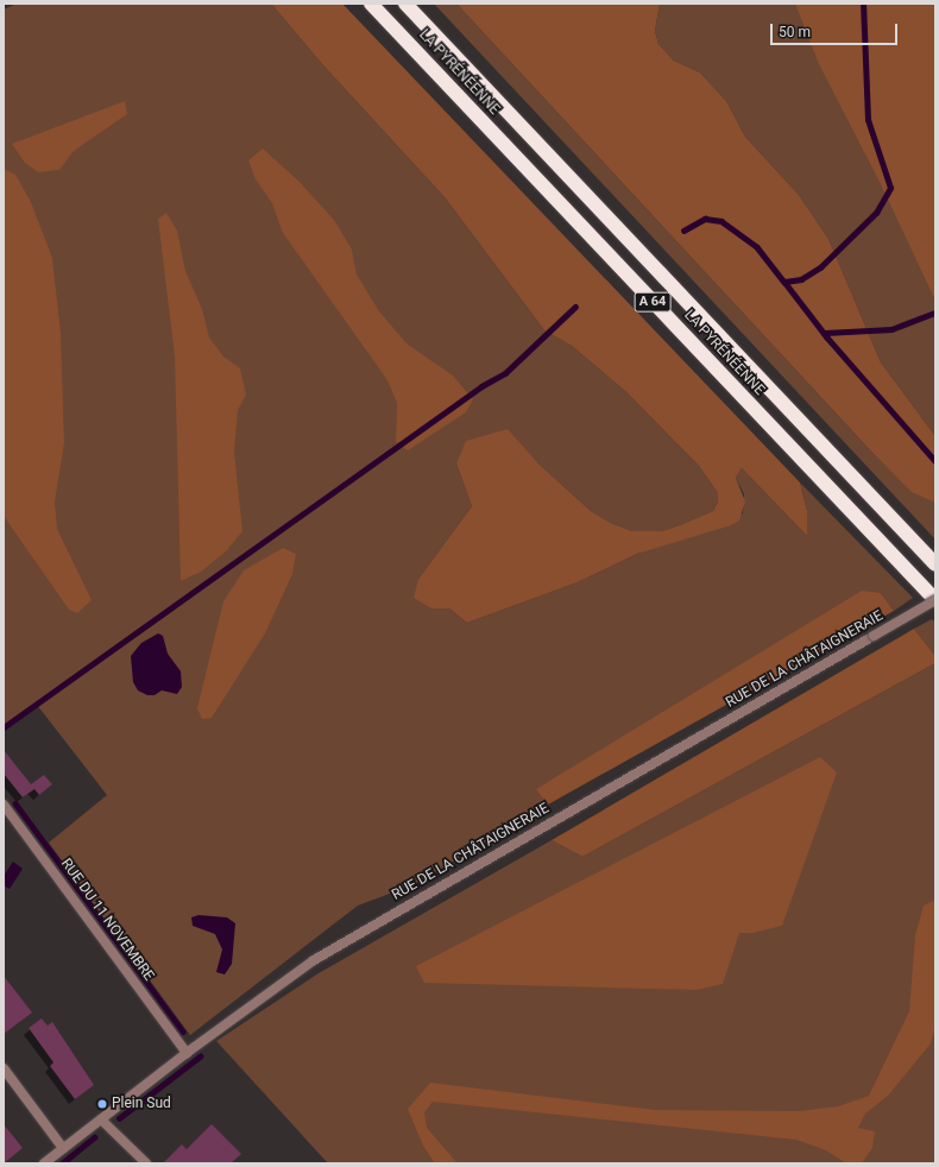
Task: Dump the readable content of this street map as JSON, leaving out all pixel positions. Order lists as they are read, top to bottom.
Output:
{
  "streets": {
    "highway": ["LA PYRÉNÉENNE", "A 64"],
    "street": ["RUE DE LA CHÂTAIGNERAIE", "RUE DU 11 NOVEMBRE"]
  },
  "crossings": [
    ["LA PYRÉNÉENNE", "RUE DE LA CHÂTAIGNERAIE"],
    ["RUE DE LA CHÂTAIGNERAIE", "RUE DU 11 NOVEMBRE"]
  ],
  "places": ["Plein Sud"],
  "scale_bar": "50 m"
}
